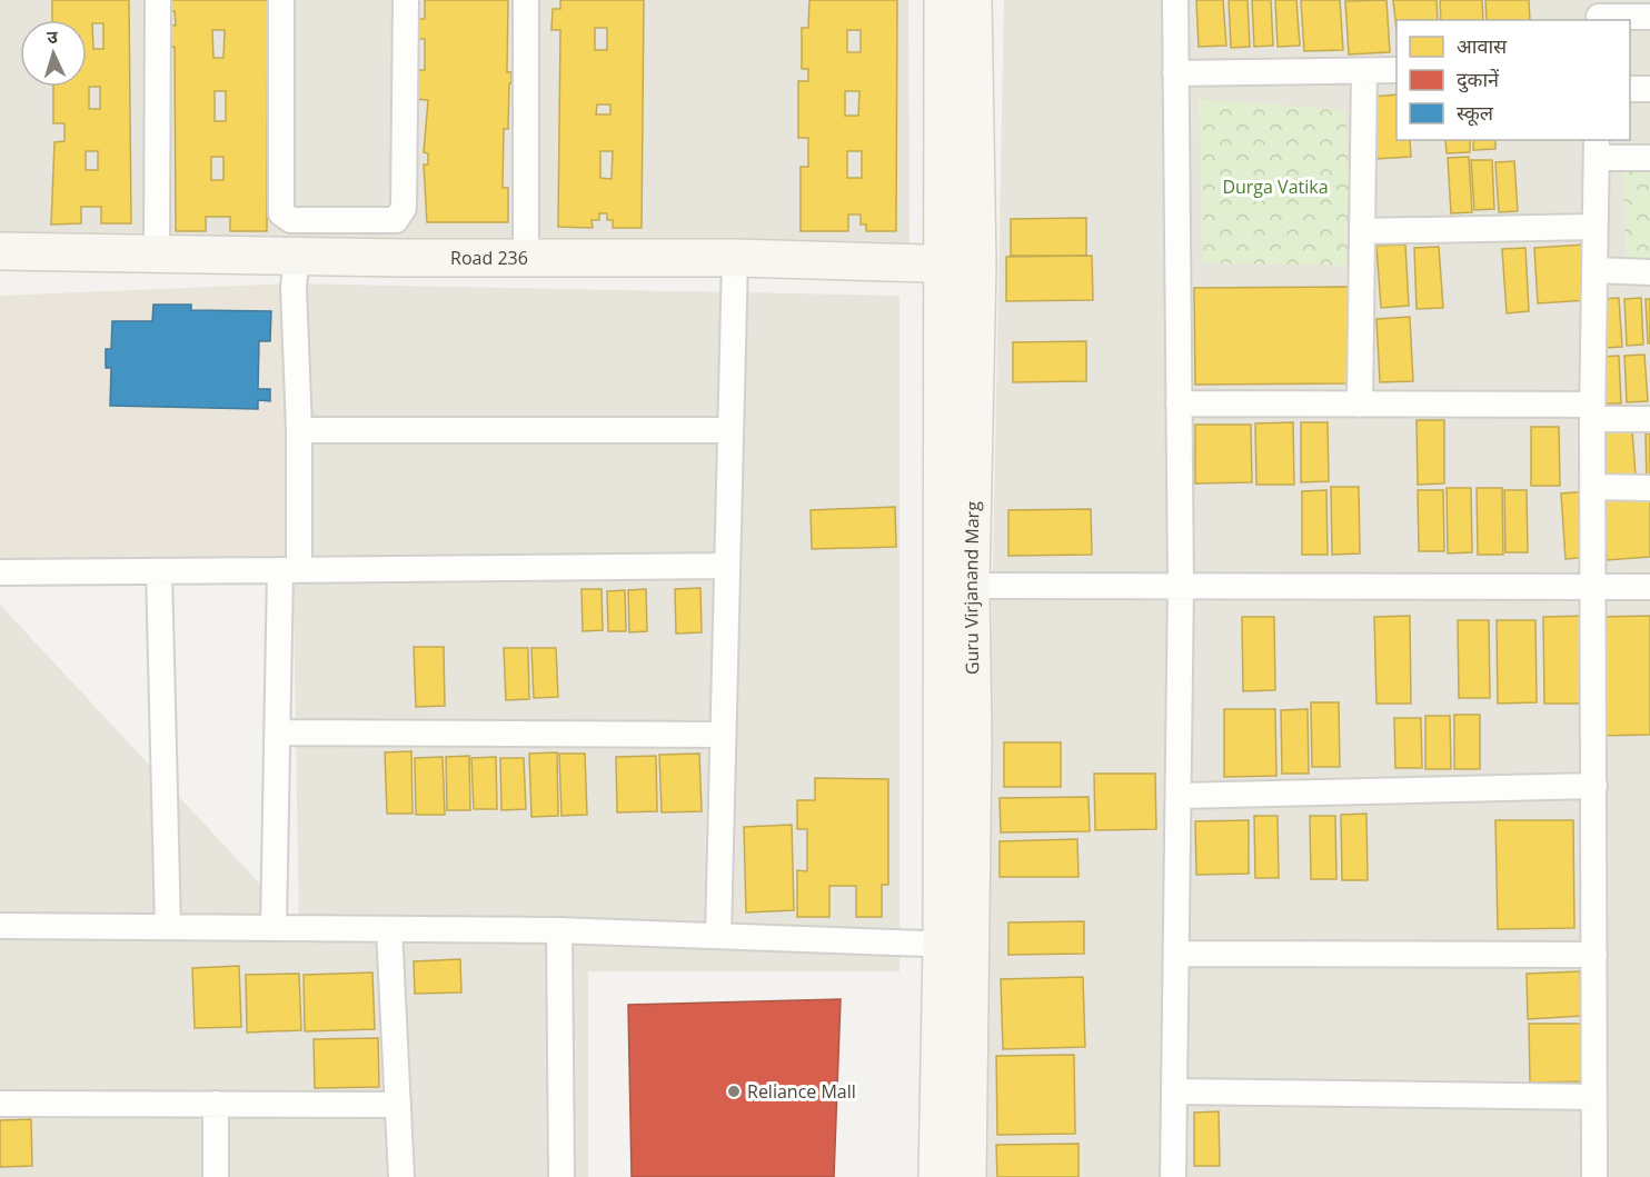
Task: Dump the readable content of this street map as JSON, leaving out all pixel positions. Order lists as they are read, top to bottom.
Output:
{
  "streets": {
    "street": ["Road 236", "Guru Virjanand Marg"]
  },
  "crossings": [
    ["Road 236", "Guru Virjanand Marg"]
  ],
  "parks": ["Durga Vatika"],
  "places": ["Reliance Mall"],
  "legend": ["आवास", "दुकानें", "स्कूल"],
  "north": "top"
}
